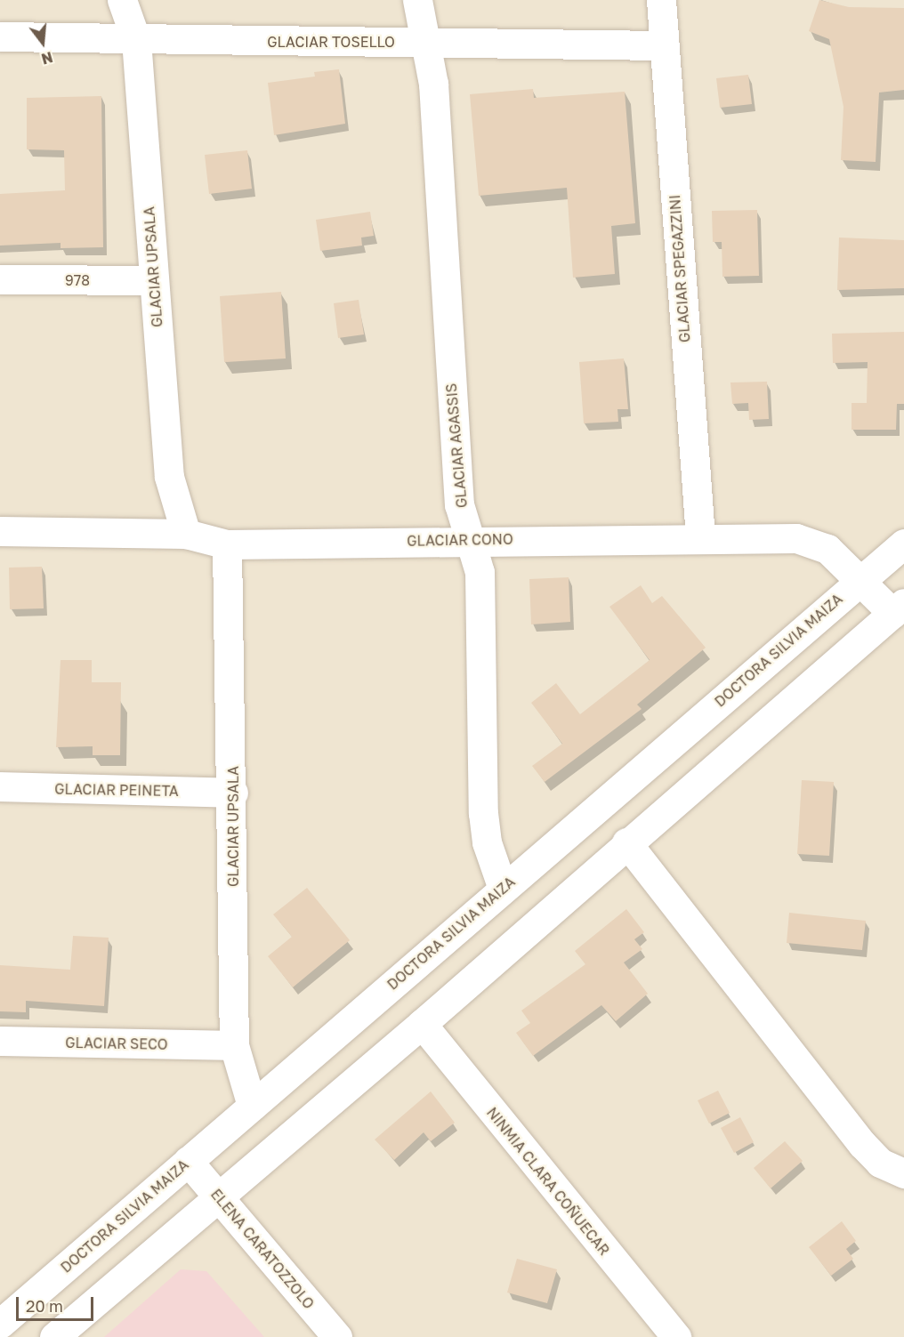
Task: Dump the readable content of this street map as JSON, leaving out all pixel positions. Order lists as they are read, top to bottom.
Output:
{
  "streets": {
    "street": [
      "GLACIAR TOSELLO",
      "GLACIAR UPSALA",
      "GLACIAR SPEGAZZINI",
      "978",
      "GLACIAR AGASSIS",
      "GLACIAR CONO",
      "DOCTORA SILVIA MAIZA",
      "GLACIAR PEINETA",
      "GLACIAR SECO",
      "NINMIA CLARA COÑUECAR",
      "ELENA CARATOZZOLO"
    ]
  },
  "crossings": [
    ["GLACIAR TOSELLO", "GLACIAR UPSALA"],
    ["GLACIAR TOSELLO", "GLACIAR SPEGAZZINI"],
    ["GLACIAR TOSELLO", "GLACIAR AGASSIS"],
    ["GLACIAR UPSALA", "978"],
    ["GLACIAR UPSALA", "GLACIAR CONO"],
    ["GLACIAR UPSALA", "DOCTORA SILVIA MAIZA"],
    ["GLACIAR UPSALA", "GLACIAR PEINETA"],
    ["GLACIAR UPSALA", "GLACIAR SECO"],
    ["GLACIAR SPEGAZZINI", "GLACIAR CONO"],
    ["GLACIAR AGASSIS", "GLACIAR CONO"],
    ["GLACIAR AGASSIS", "DOCTORA SILVIA MAIZA"],
    ["GLACIAR CONO", "DOCTORA SILVIA MAIZA"],
    ["DOCTORA SILVIA MAIZA", "ELENA CARATOZZOLO"]
  ],
  "scale_bar": "20 m",
  "north": "bottom"
}
